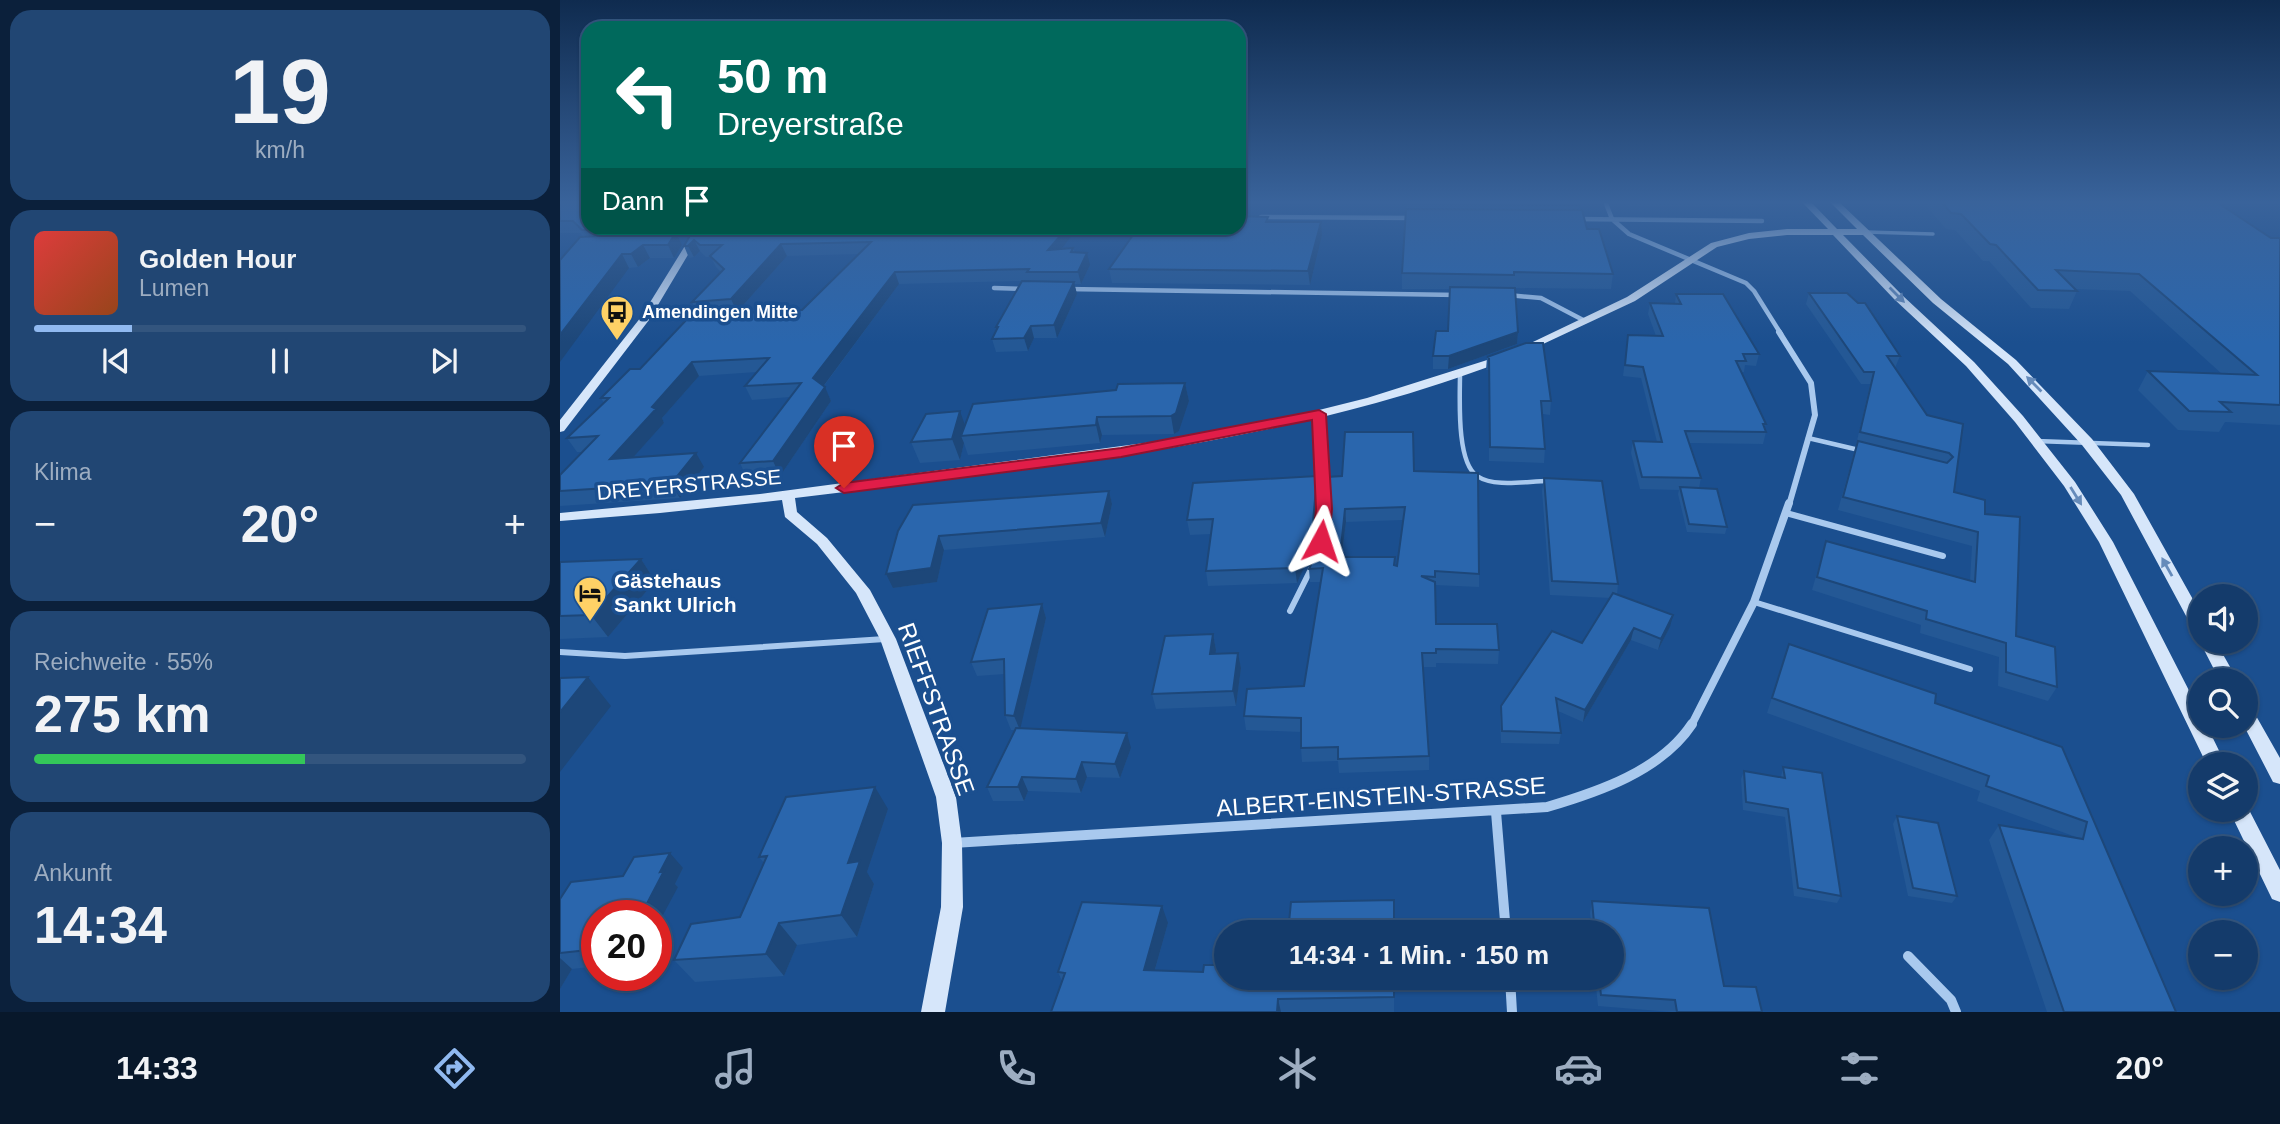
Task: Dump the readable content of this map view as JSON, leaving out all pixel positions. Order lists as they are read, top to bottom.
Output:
{
  "streets": {
    "street": ["DREYERSTRASSE", "RIEFFSTRASSE", "ALBERT-EINSTEIN-STRASSE"]
  },
  "crossings": [
    ["DREYERSTRASSE", "RIEFFSTRASSE"],
    ["DREYERSTRASSE", "ALBERT-EINSTEIN-STRASSE"],
    ["RIEFFSTRASSE", "ALBERT-EINSTEIN-STRASSE"]
  ],
  "places": {
    "bus stop": ["Amendingen Mitte"],
    "hotel": ["Gästehaus Sankt Ulrich"]
  },
  "page": {
    "tile": [
      ["19", "km/h"],
      "Klima",
      ["Reichweite · 55%", "275 km"],
      ["Ankunft", "14:34"]
    ],
    "turn": ["50 m", "Dreyerstraße"],
    "then": "Dann",
    "song": ["Golden Hour", "Lumen"],
    "heat": ["−", "20°", "+"],
    "map_buttons": ["+", "−"],
    "limit": "20",
    "trip": "14:34 · 1 Min. · 150 m",
    "tabs": ["14:33", "20°"]
  }
}
